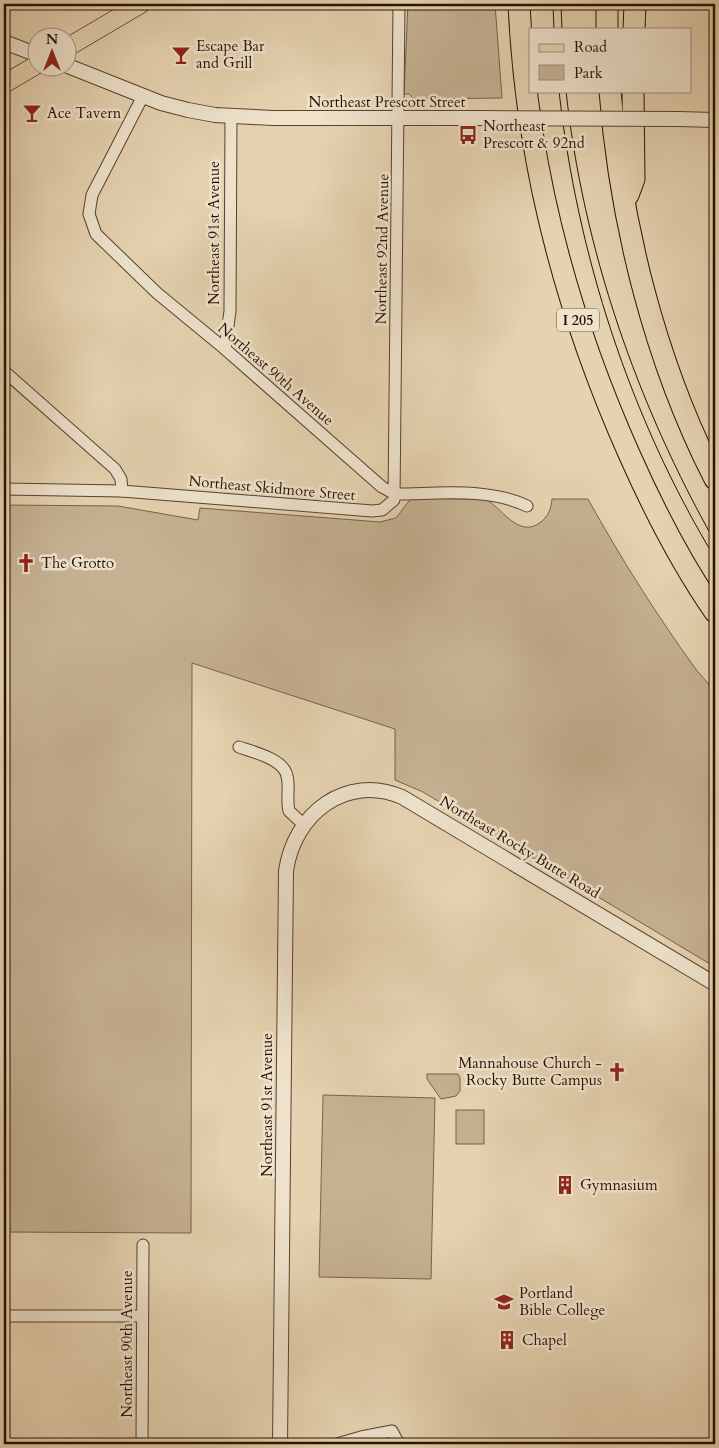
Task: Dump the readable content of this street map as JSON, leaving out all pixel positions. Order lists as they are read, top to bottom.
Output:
{
  "streets": {
    "highway": ["I 205"],
    "street": [
      "Northeast Prescott Street",
      "Northeast 91st Avenue",
      "Northeast 92nd Avenue",
      "Northeast 90th Avenue",
      "Northeast Skidmore Street",
      "Northeast Rocky Butte Road"
    ]
  },
  "crossings": [
    ["Northeast Prescott Street", "Northeast 91st Avenue"],
    ["Northeast Prescott Street", "Northeast 92nd Avenue"],
    ["Northeast Prescott Street", "Northeast 90th Avenue"],
    ["Northeast 91st Avenue", "Northeast 90th Avenue"],
    ["Northeast 91st Avenue", "Northeast Rocky Butte Road"],
    ["Northeast 92nd Avenue", "Northeast 90th Avenue"],
    ["Northeast 92nd Avenue", "Northeast Skidmore Street"],
    ["Northeast 90th Avenue", "Northeast Skidmore Street"]
  ],
  "places": {
    "bar": ["Escape Bar and Grill", "Ace Tavern"],
    "bus stop": ["Northeast Prescott & 92nd"],
    "church": ["The Grotto", "Mannahouse Church - Rocky Butte Campus"],
    "building": ["Gymnasium", "Chapel"],
    "school or university": ["Portland Bible College"]
  },
  "legend": ["Road", "Park"],
  "north": "top"
}
